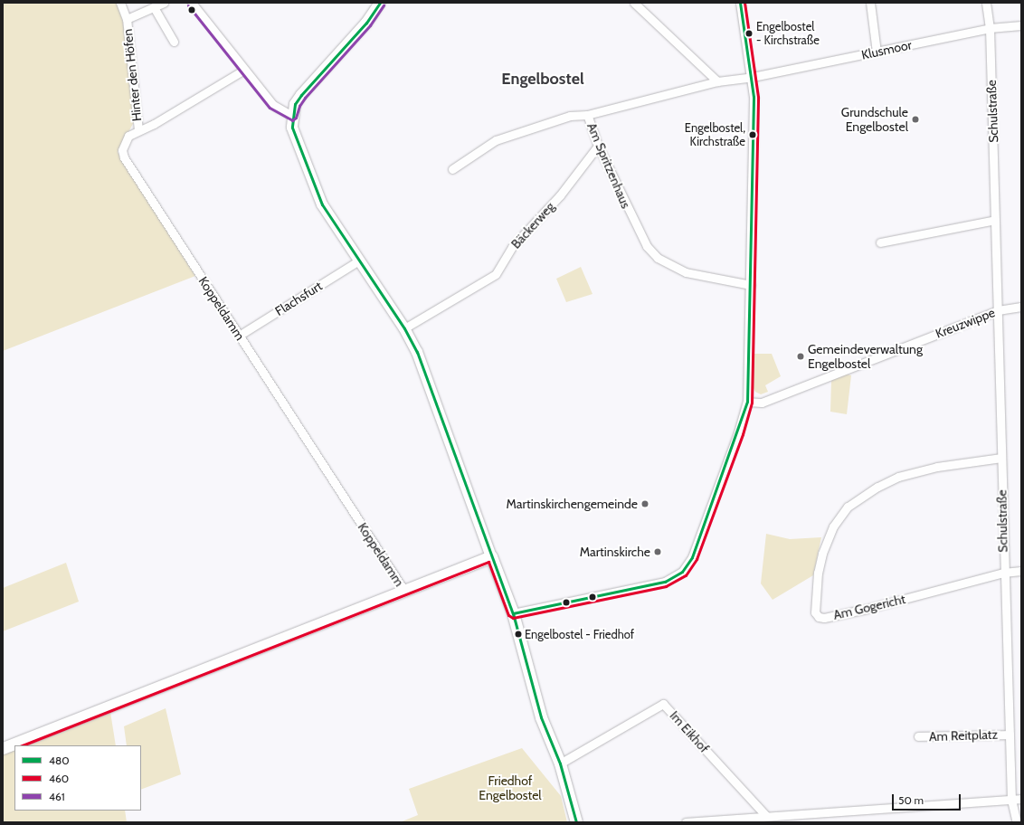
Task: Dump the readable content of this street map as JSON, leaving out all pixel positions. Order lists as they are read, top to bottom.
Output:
{
  "streets": {
    "street": [
      "Klusmoor",
      "Hinter den Höfen",
      "Schulstraße",
      "Am Spritzenhaus",
      "Bäckerweg",
      "Flachsfurt",
      "Koppeldamm",
      "Kreuzwippe",
      "Am Gogericht",
      "Im Eikhof",
      "Am Reitplatz"
    ]
  },
  "crossings": [
    ["Klusmoor", "Schulstraße"],
    ["Klusmoor", "Am Spritzenhaus"],
    ["Hinter den Höfen", "Koppeldamm"],
    ["Schulstraße", "Kreuzwippe"],
    ["Schulstraße", "Am Gogericht"],
    ["Schulstraße", "Am Reitplatz"],
    ["Am Spritzenhaus", "Bäckerweg"],
    ["Flachsfurt", "Koppeldamm"]
  ],
  "districts": ["Engelbostel"],
  "parks": ["Friedhof Engelbostel"],
  "places": [
    "Engelbostel - Kirchstraße",
    "Grundschule Engelbostel",
    "Engelbostel, Kirchstraße",
    "Gemeindeverwaltung Engelbostel",
    "Martinskirchengemeinde",
    "Martinskirche",
    "Engelbostel - Friedhof"
  ],
  "lines": ["transit line 480", "transit line 460", "transit line 461"],
  "legend": ["480", "460", "461"],
  "scale_bar": "50 m"
}
